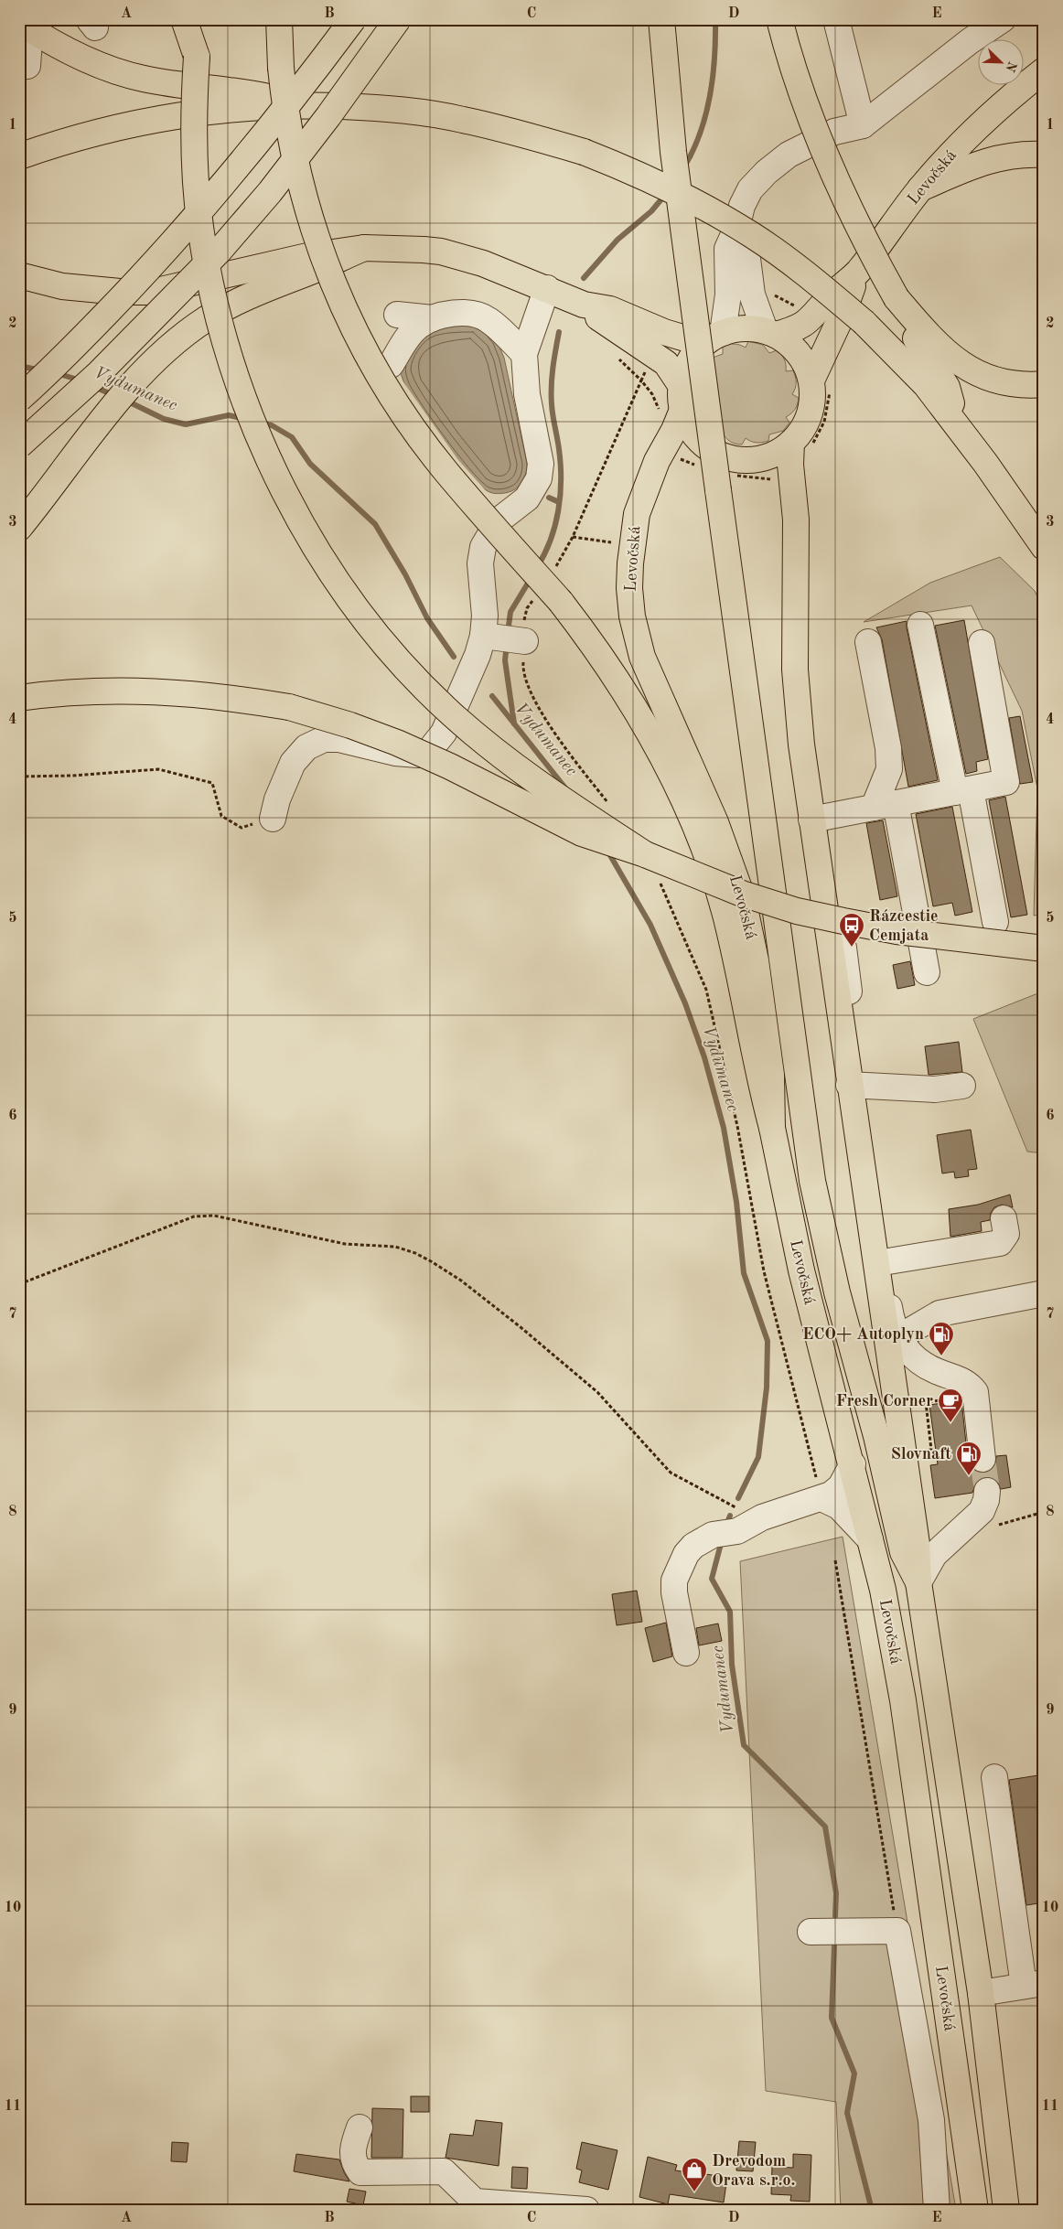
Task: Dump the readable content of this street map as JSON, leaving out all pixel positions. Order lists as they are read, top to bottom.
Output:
{
  "streets": {
    "main road": ["Levočská"]
  },
  "water": ["Vydumanec"],
  "places": {
    "bus stop": ["Rázcestie Cemjata"],
    "fuel station": ["ECO+ Autoplyn", "Slovnaft"],
    "cafe": ["Fresh Corner"],
    "shop": ["Drevodom Orava s.r.o."]
  },
  "north": "bottom right",
  "grid": {
    "columns": [
      "A",
      "B",
      "C",
      "D",
      "E"
    ],
    "rows": [
      "1",
      "2",
      "3",
      "4",
      "5",
      "6",
      "7",
      "8",
      "9",
      "10",
      "11"
    ]
  }
}
